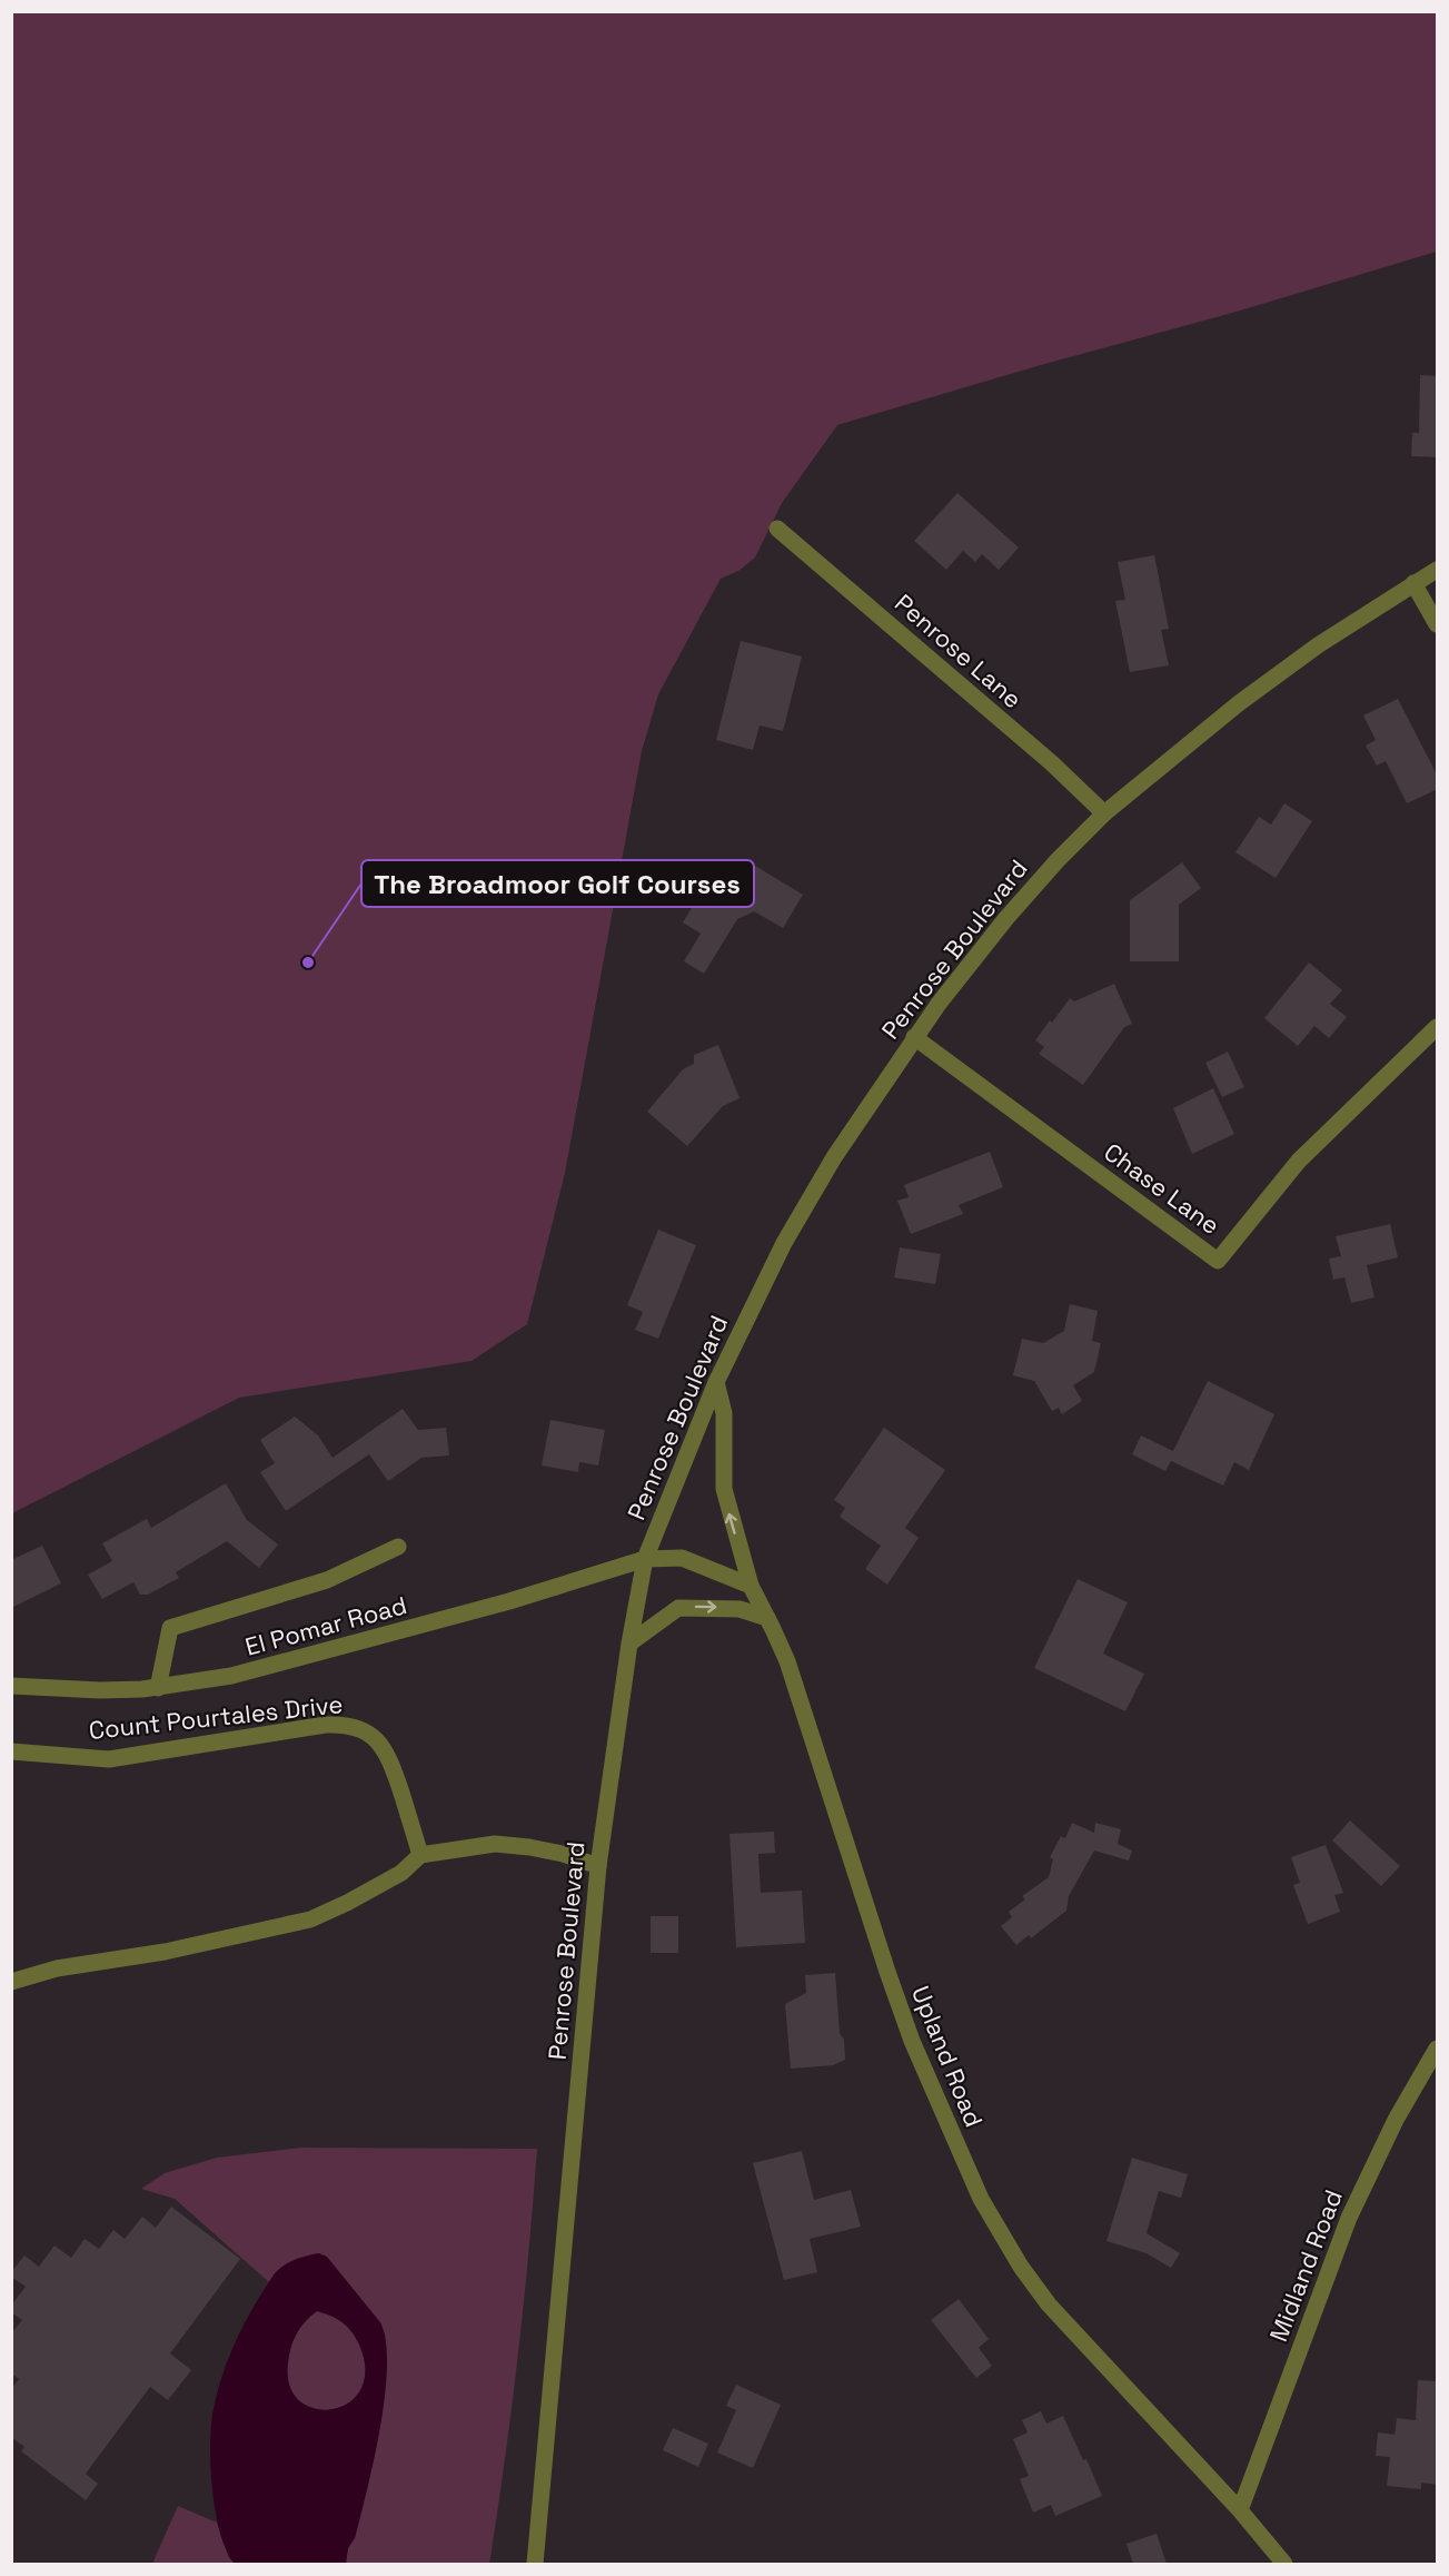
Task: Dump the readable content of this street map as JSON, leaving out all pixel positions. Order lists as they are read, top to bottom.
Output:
{
  "streets": {
    "street": [
      "Penrose Lane",
      "Penrose Boulevard",
      "Chase Lane",
      "El Pomar Road",
      "Count Pourtales Drive",
      "Upland Road",
      "Midland Road"
    ]
  },
  "crossings": [
    ["Penrose Lane", "Penrose Boulevard"],
    ["Penrose Boulevard", "Chase Lane"],
    ["Penrose Boulevard", "El Pomar Road"],
    ["Penrose Boulevard", "Upland Road"],
    ["Upland Road", "Midland Road"]
  ],
  "places": ["The Broadmoor Golf Courses"]
}
